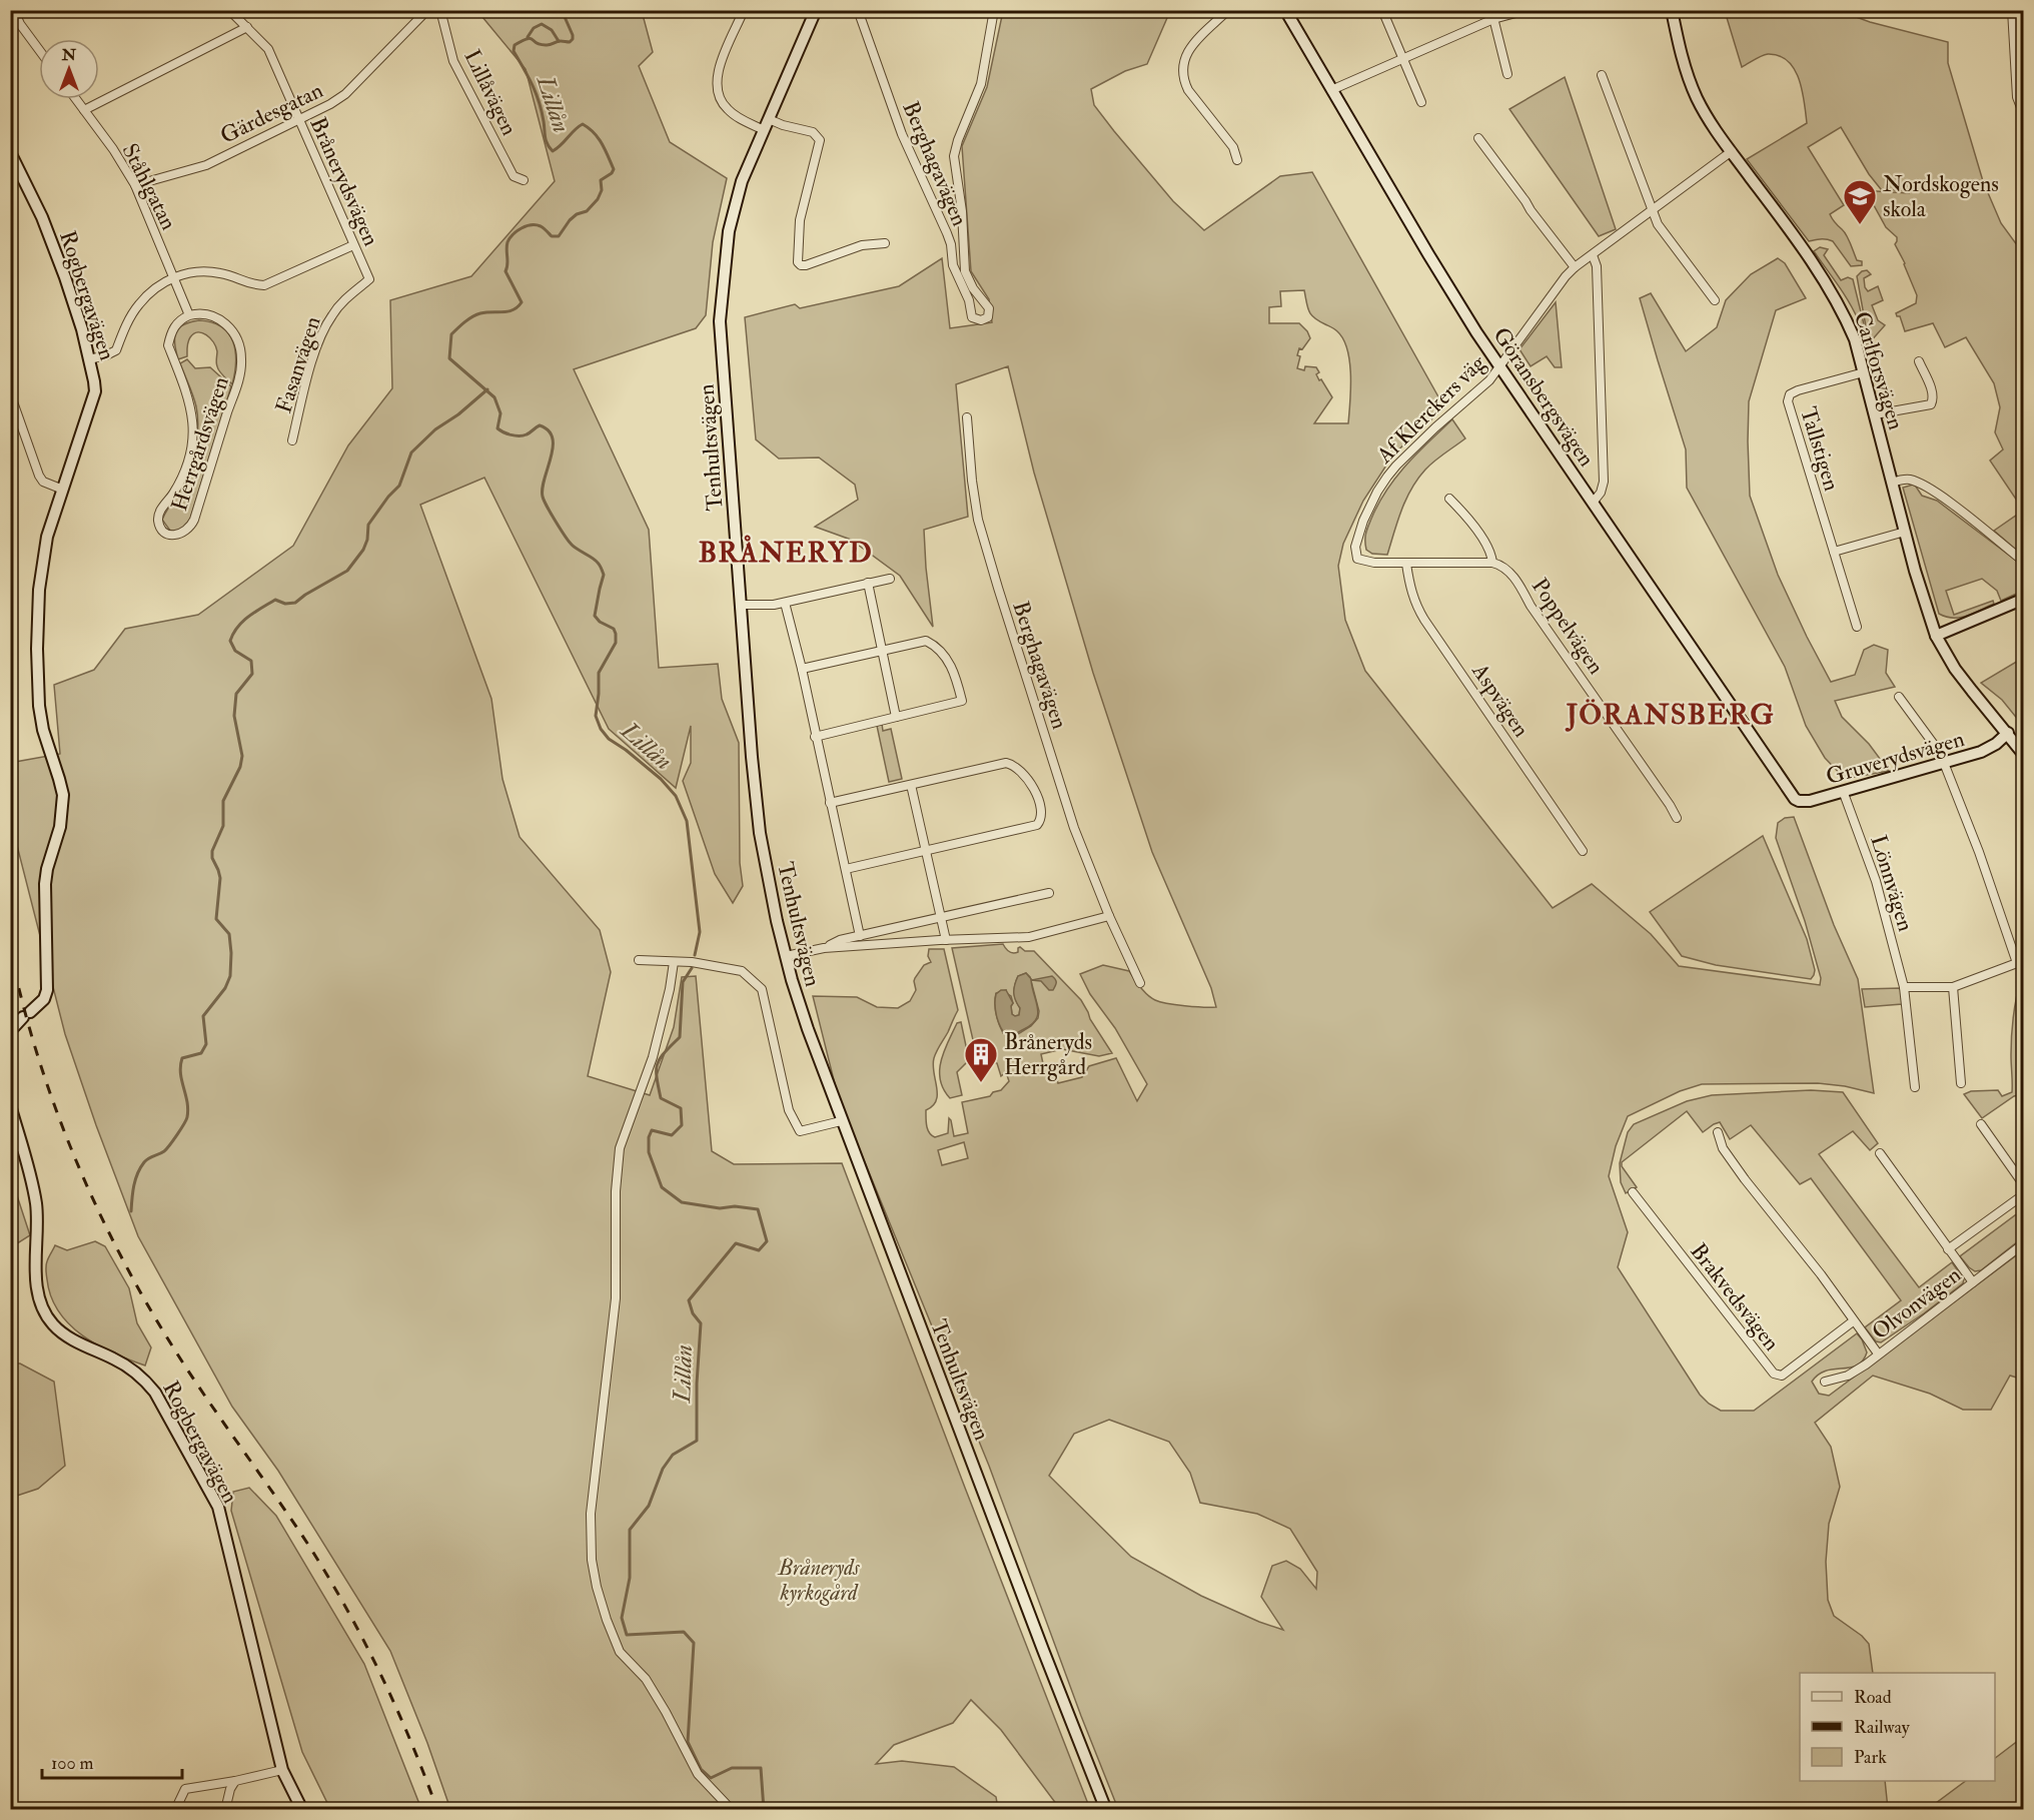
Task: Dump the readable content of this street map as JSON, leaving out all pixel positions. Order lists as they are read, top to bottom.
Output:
{
  "streets": {
    "street": [
      "Lillåvägen",
      "Gärdesgatan",
      "Berghagavägen",
      "Brånerydsvägen",
      "Ståhlgatan",
      "Rogbergavägen",
      "Fasanvägen",
      "Carlforsvägen",
      "Göransbergsvägen",
      "Af Klerckers väg",
      "Herrgårdsvägen",
      "Tenhultsvägen",
      "Tallstigen",
      "Poppelvägen",
      "Aspvägen",
      "Gruverydsvägen",
      "Lönnvägen",
      "Brakvedsvägen",
      "Olvonvägen"
    ]
  },
  "crossings": [
    ["Gärdesgatan", "Brånerydsvägen"],
    ["Gärdesgatan", "Ståhlgatan"],
    ["Brånerydsvägen", "Fasanvägen"],
    ["Carlforsvägen", "Af Klerckers väg"],
    ["Carlforsvägen", "Tallstigen"],
    ["Carlforsvägen", "Gruverydsvägen"],
    ["Göransbergsvägen", "Af Klerckers väg"],
    ["Göransbergsvägen", "Gruverydsvägen"],
    ["Af Klerckers väg", "Aspvägen"],
    ["Gruverydsvägen", "Lönnvägen"]
  ],
  "districts": ["BRÅNERYD", "JÖRANSBERG"],
  "water": ["Lillån"],
  "parks": ["Bråneryds kyrkogård"],
  "places": {
    "school or university": ["Nordskogens skola"],
    "building": ["Bråneryds Herrgård"]
  },
  "legend": ["Road", "Railway", "Park"],
  "scale_bar": "100 m",
  "north": "top"
}
